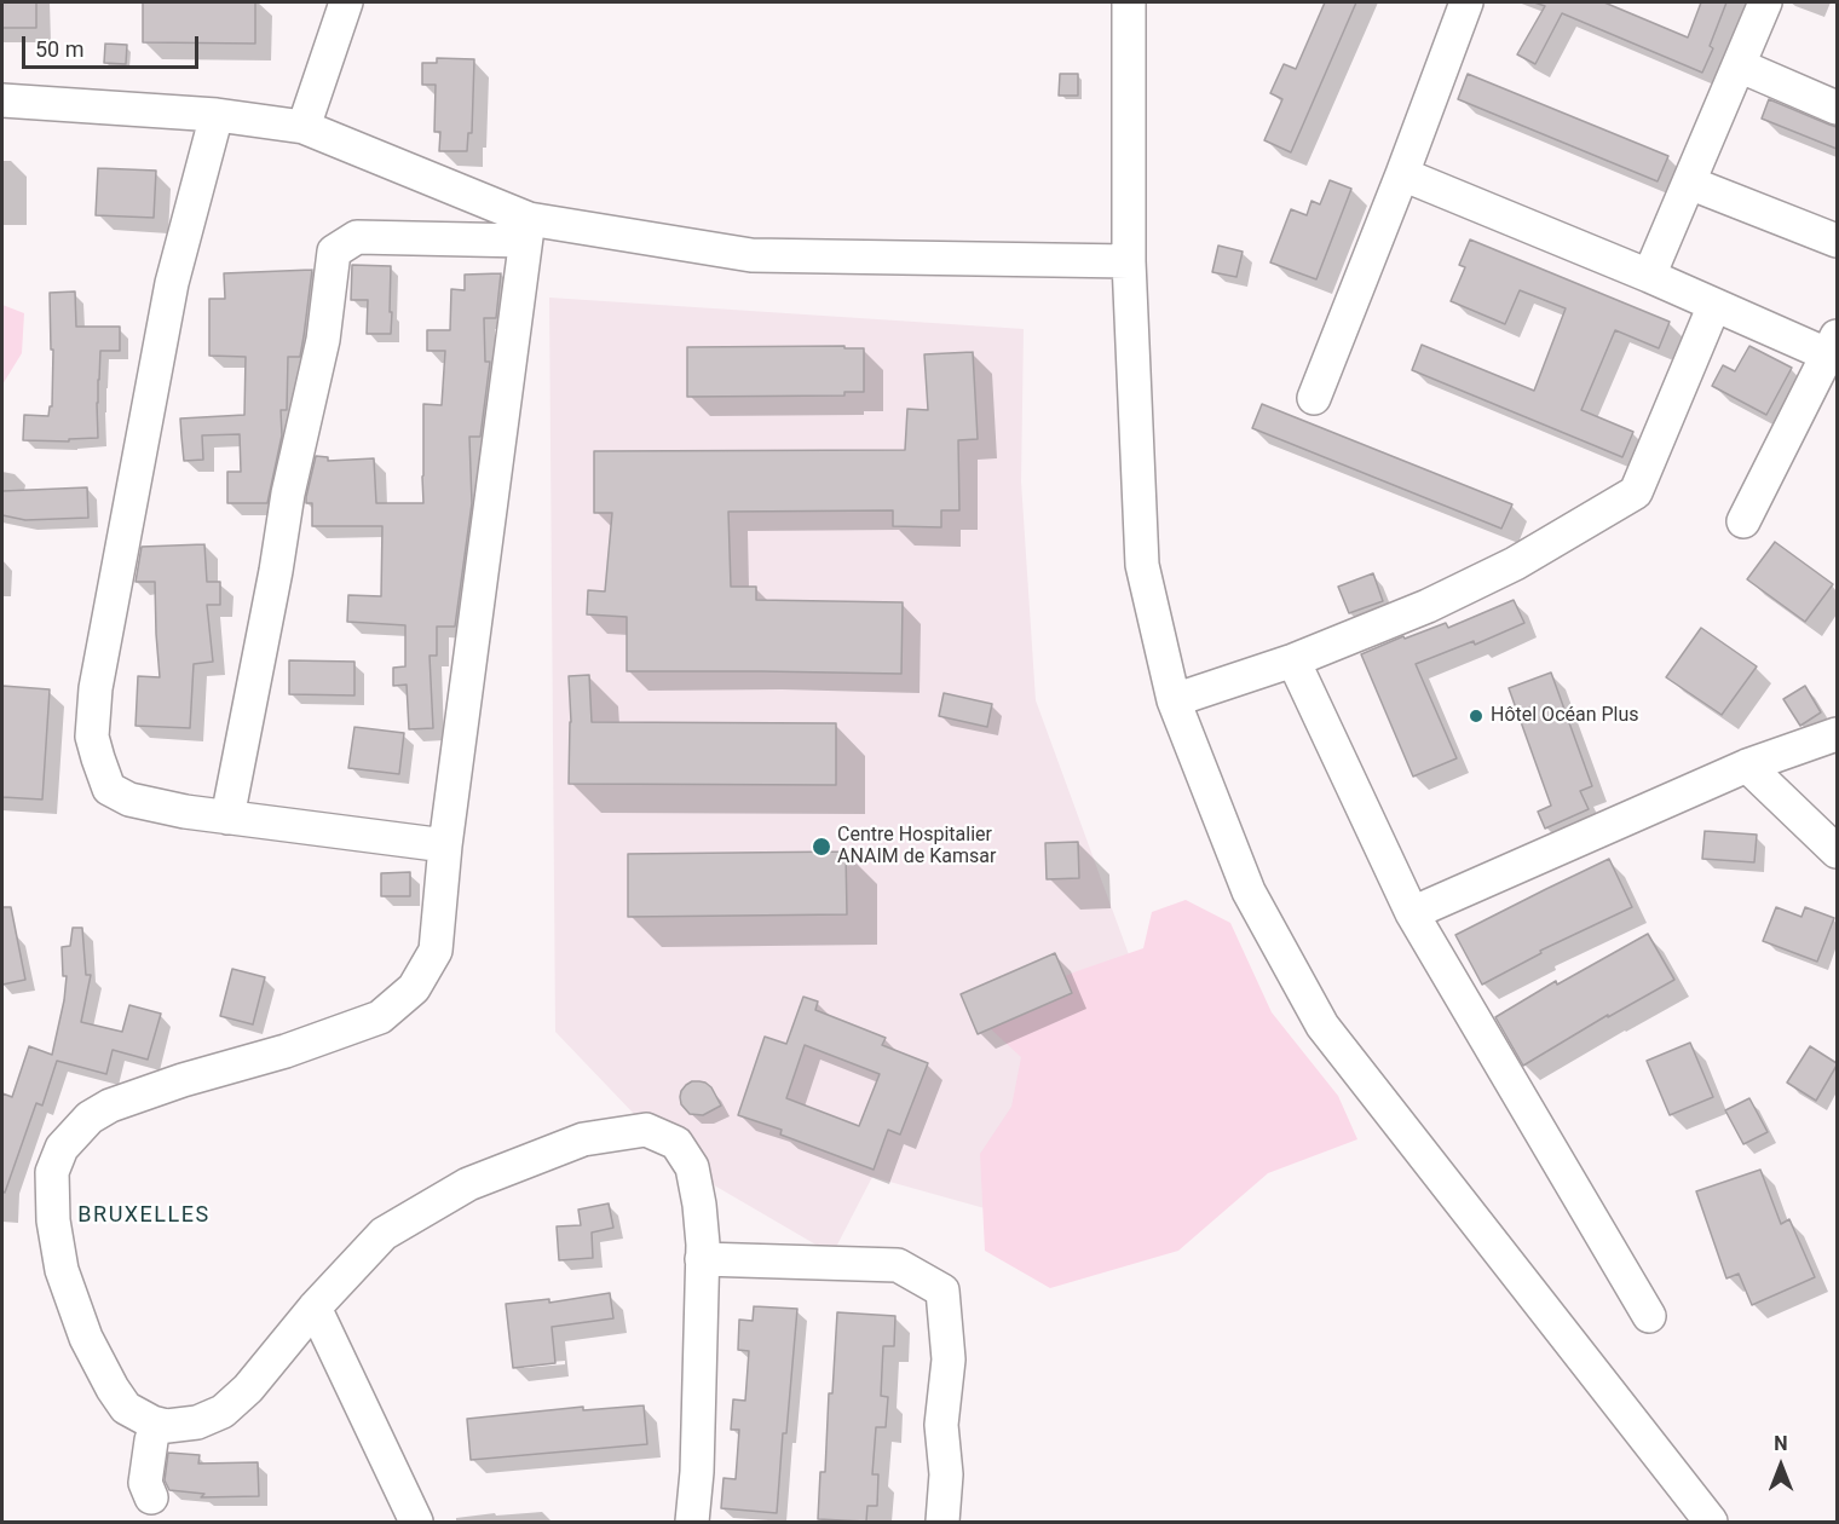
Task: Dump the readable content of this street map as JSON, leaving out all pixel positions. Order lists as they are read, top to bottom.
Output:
{
  "districts": ["BRUXELLES"],
  "places": ["Hôtel Océan Plus", "Centre Hospitalier ANAIM de Kamsar"],
  "scale_bar": "50 m",
  "north": "top"
}
